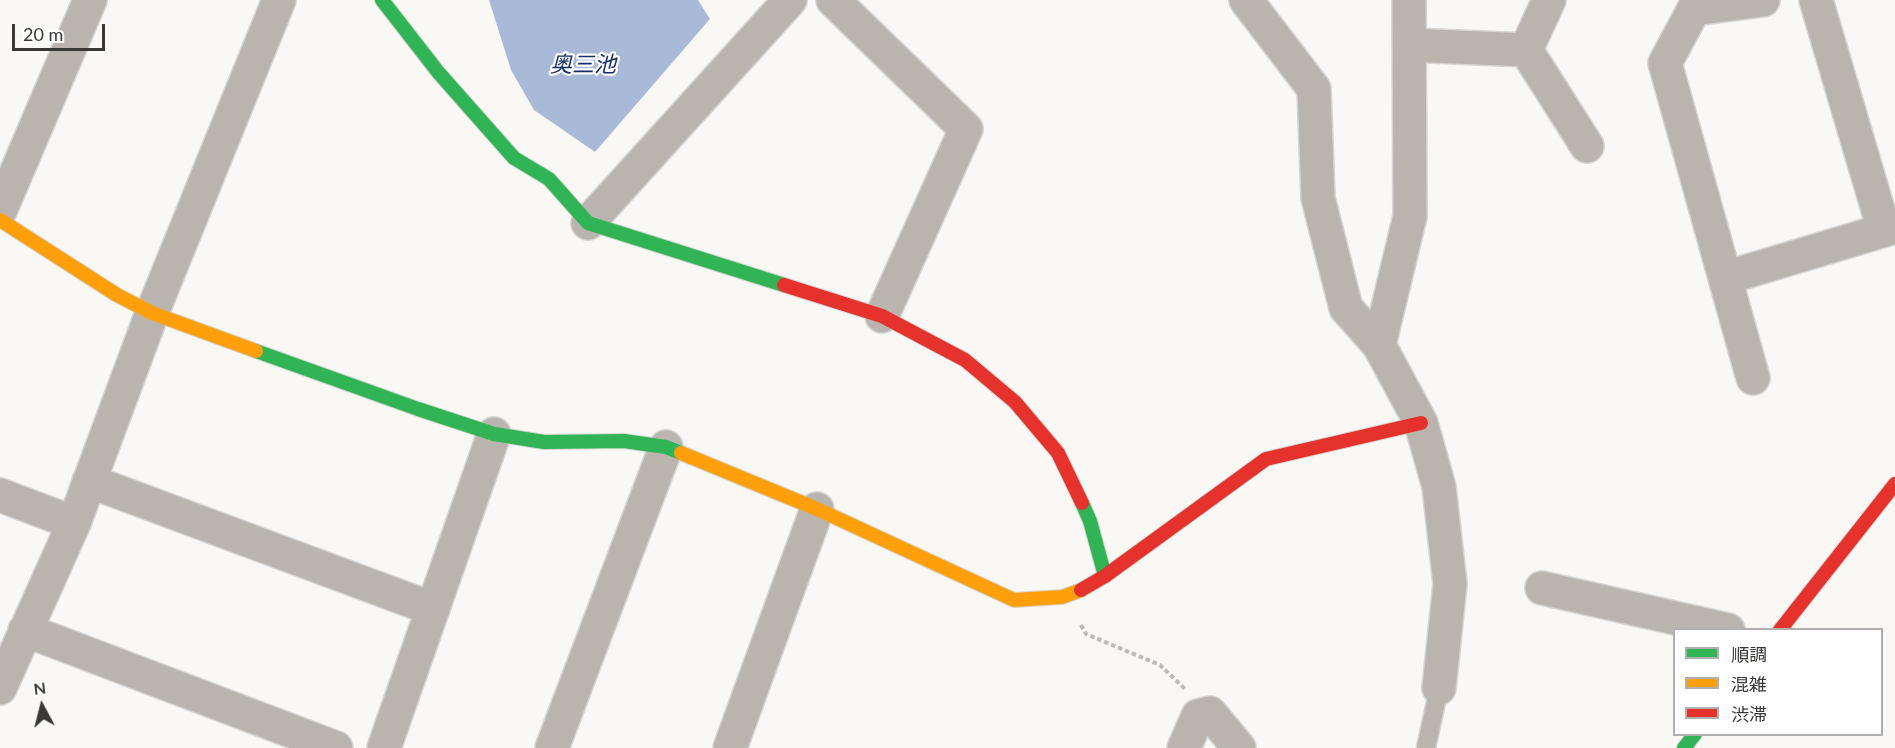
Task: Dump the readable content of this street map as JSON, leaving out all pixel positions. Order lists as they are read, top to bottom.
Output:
{
  "water": ["奥三池"],
  "legend": ["順調", "混雑", "渋滞"],
  "scale_bar": "20 m",
  "north": "top"
}
